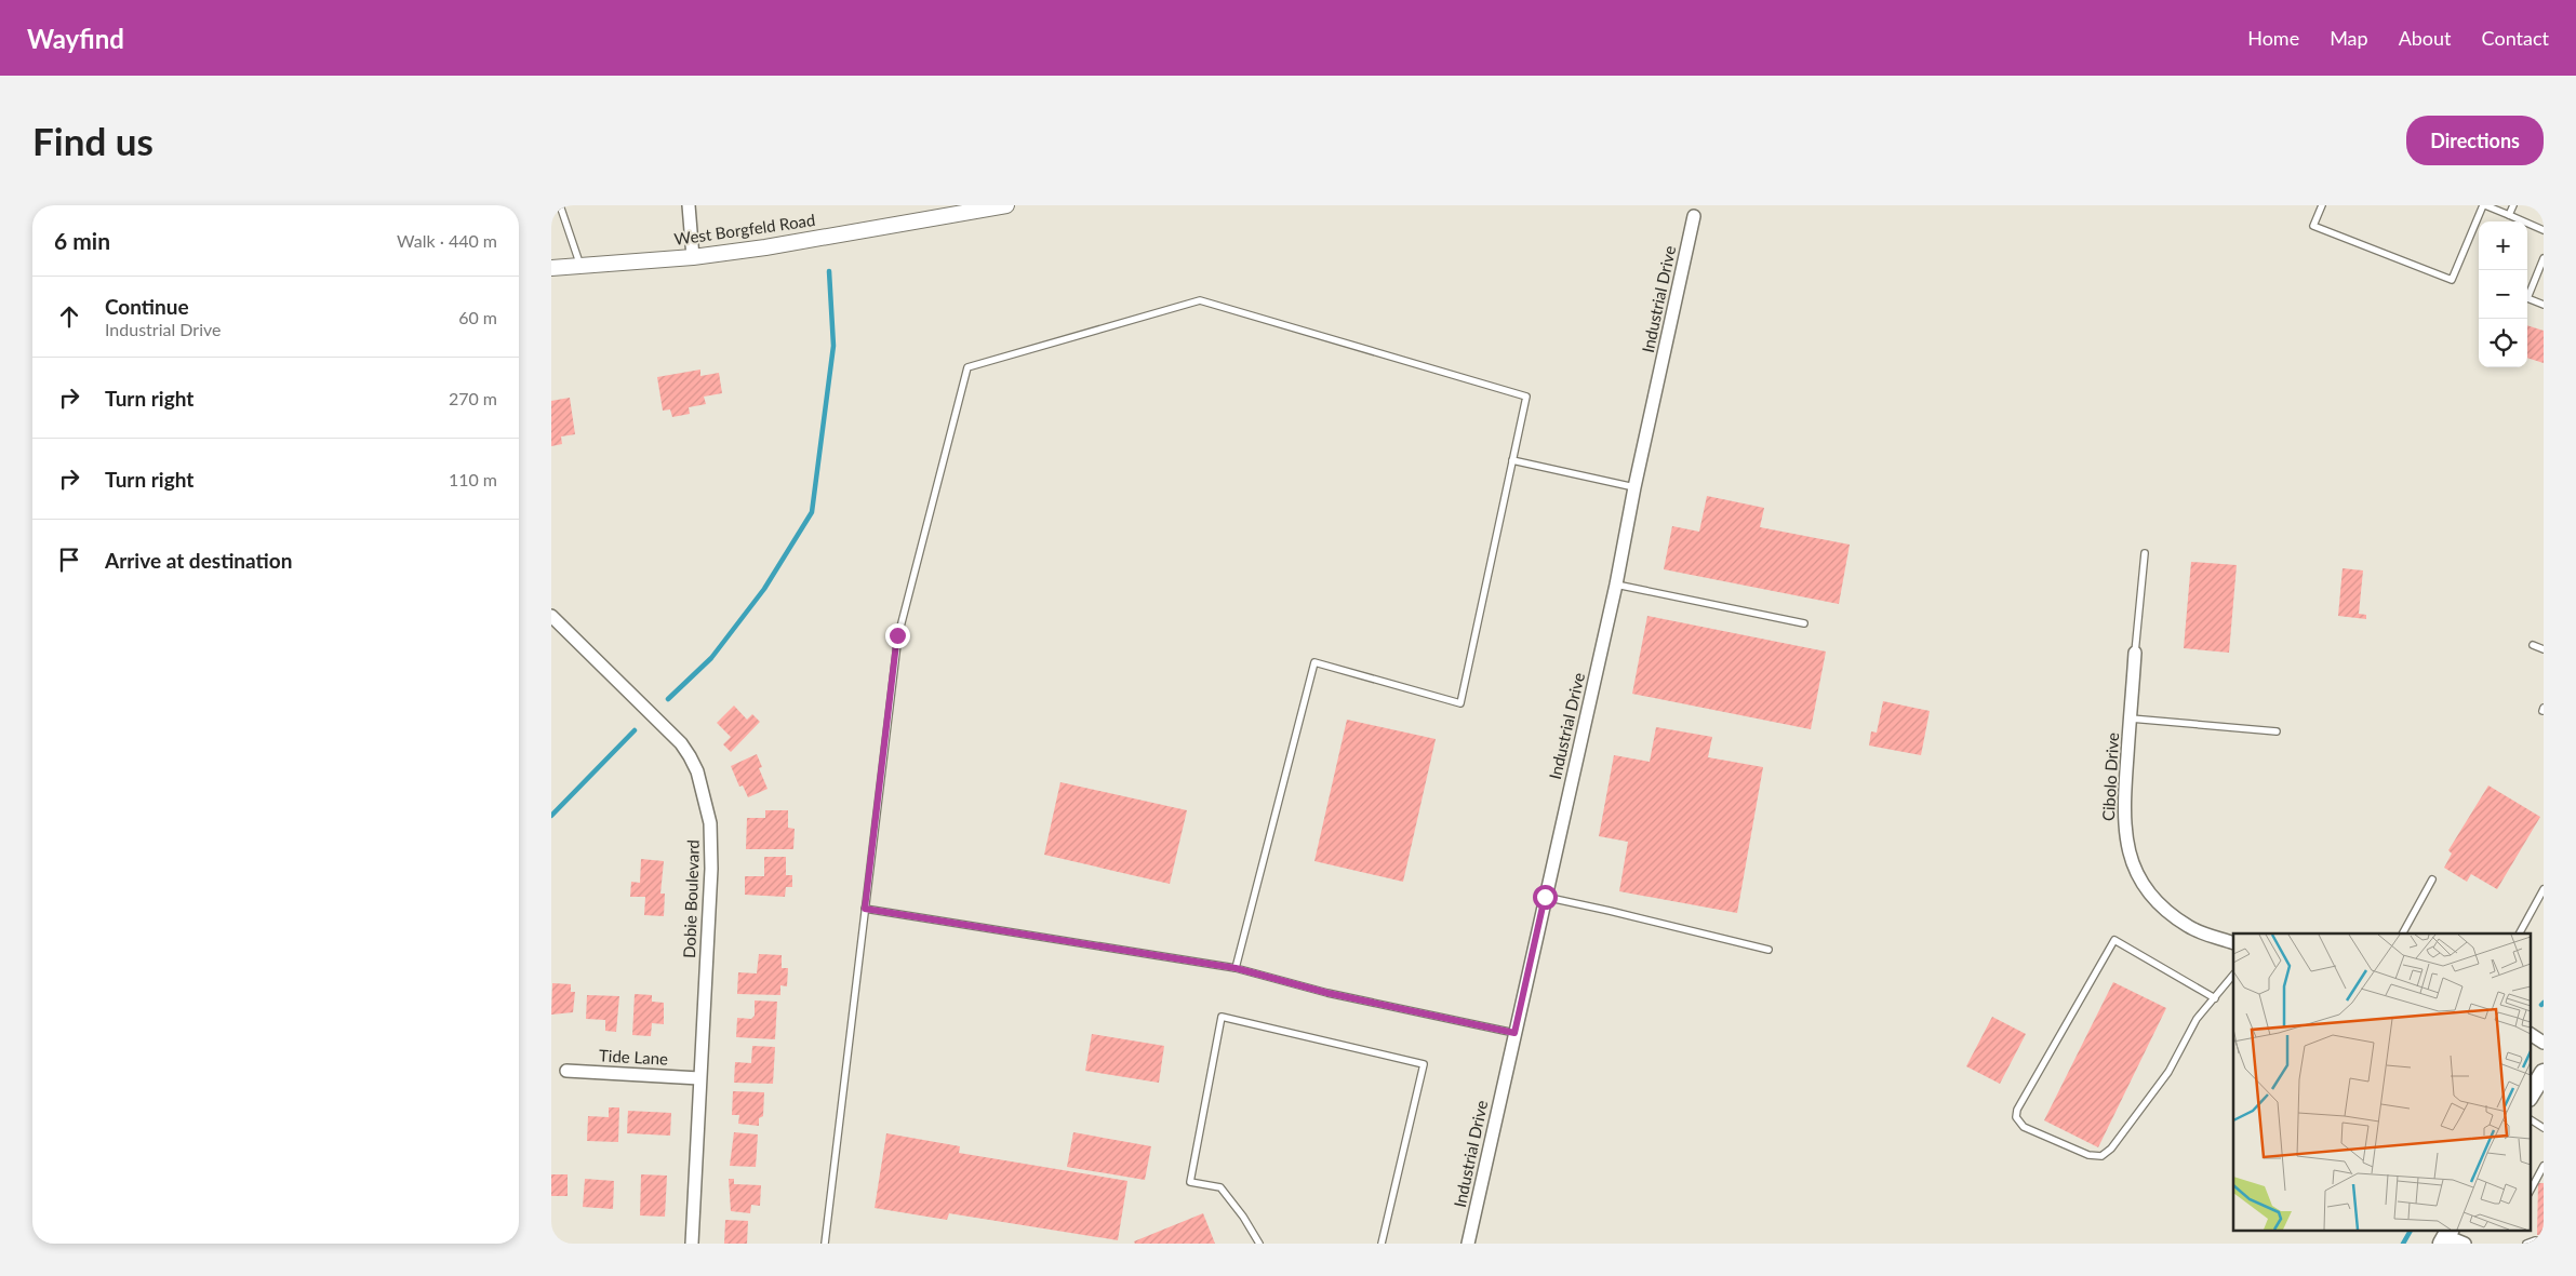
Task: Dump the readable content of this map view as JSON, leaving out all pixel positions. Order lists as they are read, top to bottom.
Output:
{
  "streets": {
    "street": [
      "West Borgfeld Road",
      "Industrial Drive",
      "Cibolo Drive",
      "Dobie Boulevard",
      "Tide Lane"
    ]
  },
  "crossings": [
    ["Dobie Boulevard", "Tide Lane"]
  ],
  "page": {
    "header": "Wayfind",
    "nav": [
      "Home",
      "Map",
      "About",
      "Contact"
    ],
    "buttons": "Directions",
    "title": "Find us",
    "heading": ["6 min", "Walk · 440 m"],
    "map_buttons": ["+", "−"],
    "list": [
      ["Continue", "Industrial Drive", "60 m"],
      ["Turn right", "270 m"],
      ["Turn right", "110 m"],
      "Arrive at destination"
    ]
  }
}
